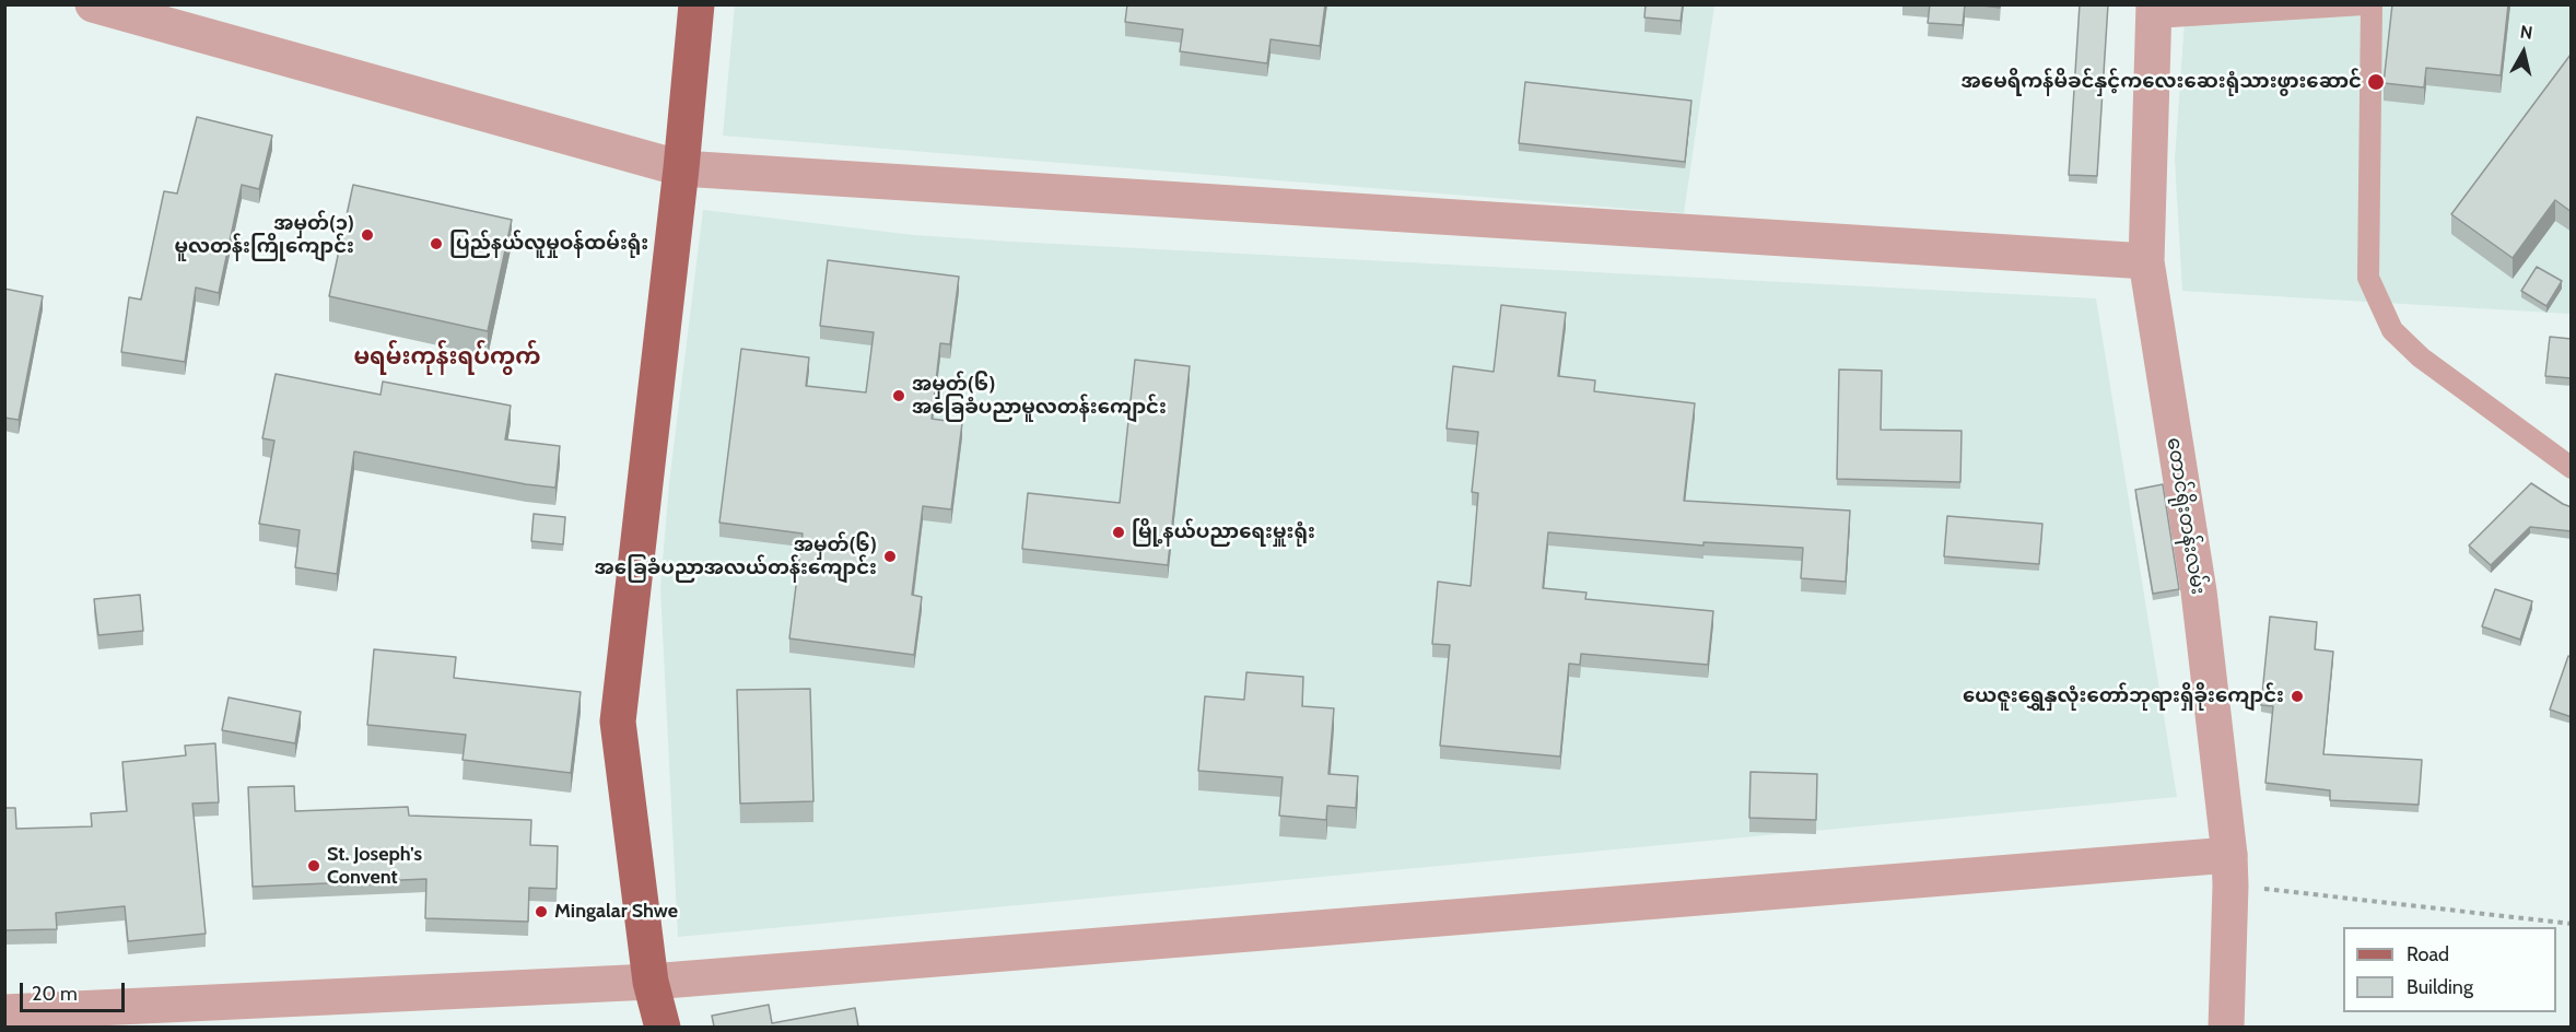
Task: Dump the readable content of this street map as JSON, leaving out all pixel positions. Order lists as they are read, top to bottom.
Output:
{
  "streets": {
    "street": ["တောင်ရိုးတန်းလမ်း"]
  },
  "districts": ["မရမ်းကုန်းရပ်ကွက်"],
  "places": [
    "အမေရိကန်မိခင်နှင့်ကလေးဆေးရုံသားဖွားဆောင်",
    "အမှတ်(၁) မူလတန်းကြိုကျောင်း",
    "ပြည်နယ်လူမှုဝန်ထမ်းရုံး",
    "အမှတ်(၆) အခြေခံပညာမူလတန်းကျောင်း",
    "မြို့နယ်ပညာရေးမှူးရုံး",
    "အမှတ်(၆) အခြေခံပညာအလယ်တန်းကျောင်း",
    "ယေဇူးရွှေနှလုံးတော်ဘုရားရှိခိုးကျောင်း",
    "St. Joseph's Convent",
    "Mingalar Shwe"
  ],
  "legend": ["Road", "Building"],
  "scale_bar": "20 m",
  "north": "top"
}
